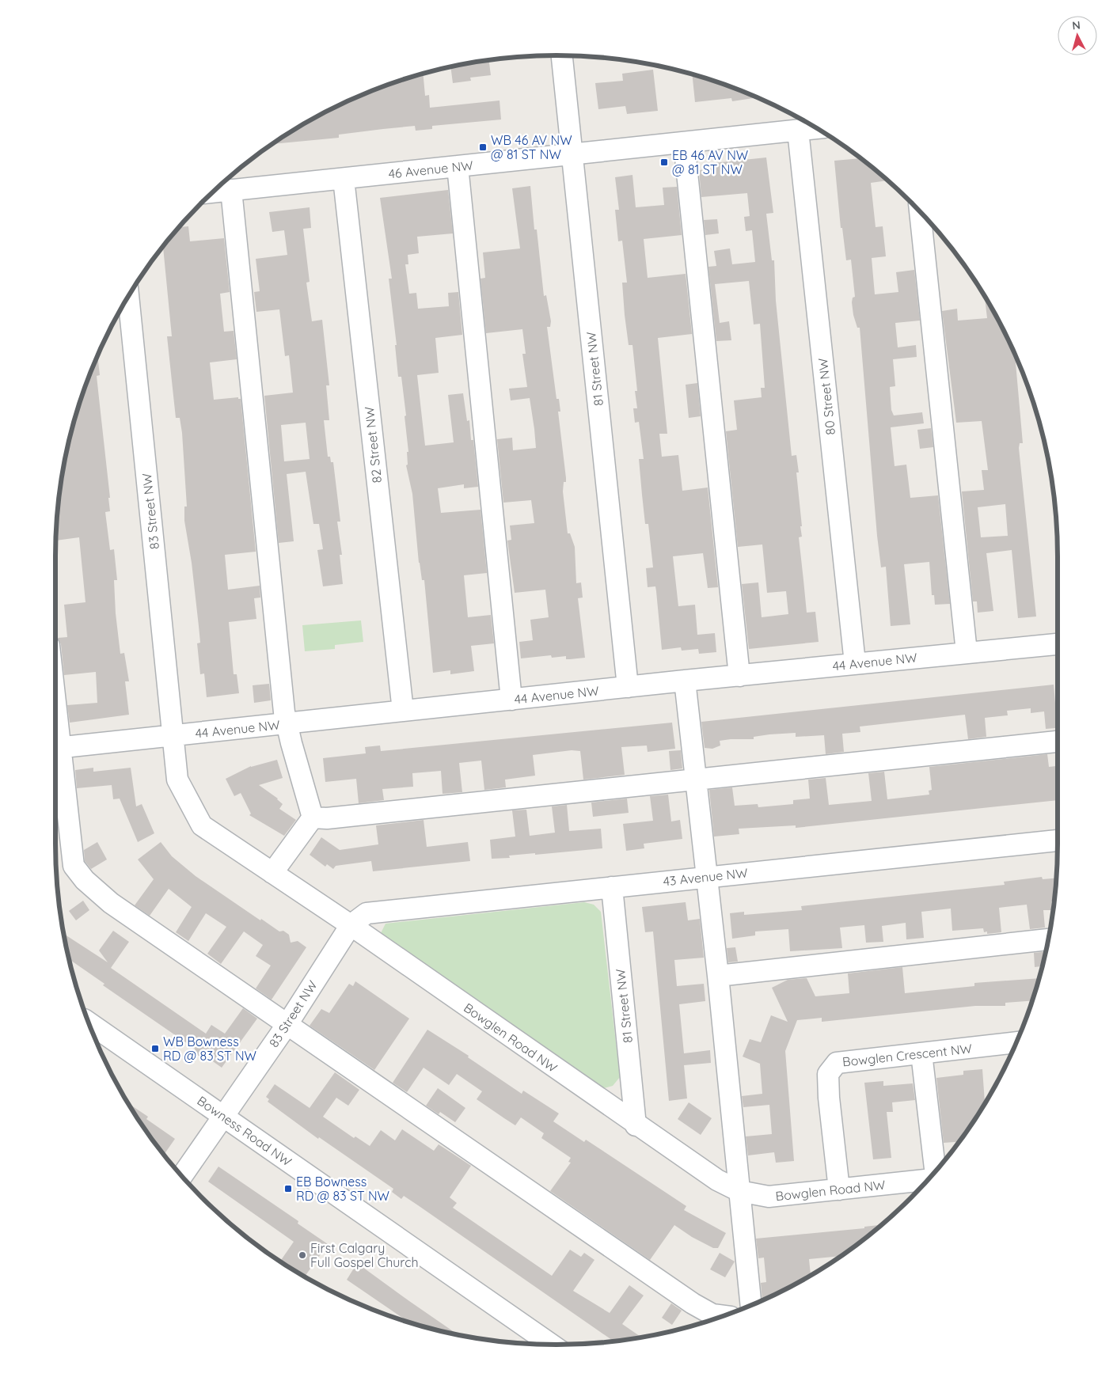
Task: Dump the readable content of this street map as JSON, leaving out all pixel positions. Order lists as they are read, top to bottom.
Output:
{
  "streets": {
    "street": [
      "46 Avenue NW",
      "81 Street NW",
      "80 Street NW",
      "82 Street NW",
      "83 Street NW",
      "44 Avenue NW",
      "43 Avenue NW",
      "Bowglen Road NW",
      "Bowglen Crescent NW",
      "Bowness Road NW"
    ]
  },
  "crossings": [
    ["46 Avenue NW", "81 Street NW"],
    ["46 Avenue NW", "80 Street NW"],
    ["46 Avenue NW", "82 Street NW"],
    ["81 Street NW", "44 Avenue NW"],
    ["81 Street NW", "43 Avenue NW"],
    ["81 Street NW", "Bowglen Road NW"],
    ["80 Street NW", "44 Avenue NW"],
    ["82 Street NW", "44 Avenue NW"],
    ["83 Street NW", "44 Avenue NW"],
    ["83 Street NW", "43 Avenue NW"],
    ["83 Street NW", "Bowglen Road NW"],
    ["83 Street NW", "Bowness Road NW"],
    ["44 Avenue NW", "Bowglen Road NW"],
    ["43 Avenue NW", "Bowglen Road NW"],
    ["Bowglen Road NW", "Bowglen Crescent NW"]
  ],
  "places": {
    "transit": [
      "WB 46 AV NW @ 81 ST NW",
      "EB 46 AV NW @ 81 ST NW",
      "WB Bowness RD @ 83 ST NW",
      "EB Bowness RD @ 83 ST NW"
    ],
    "other": ["First Calgary Full Gospel Church"]
  },
  "north": "top"
}
